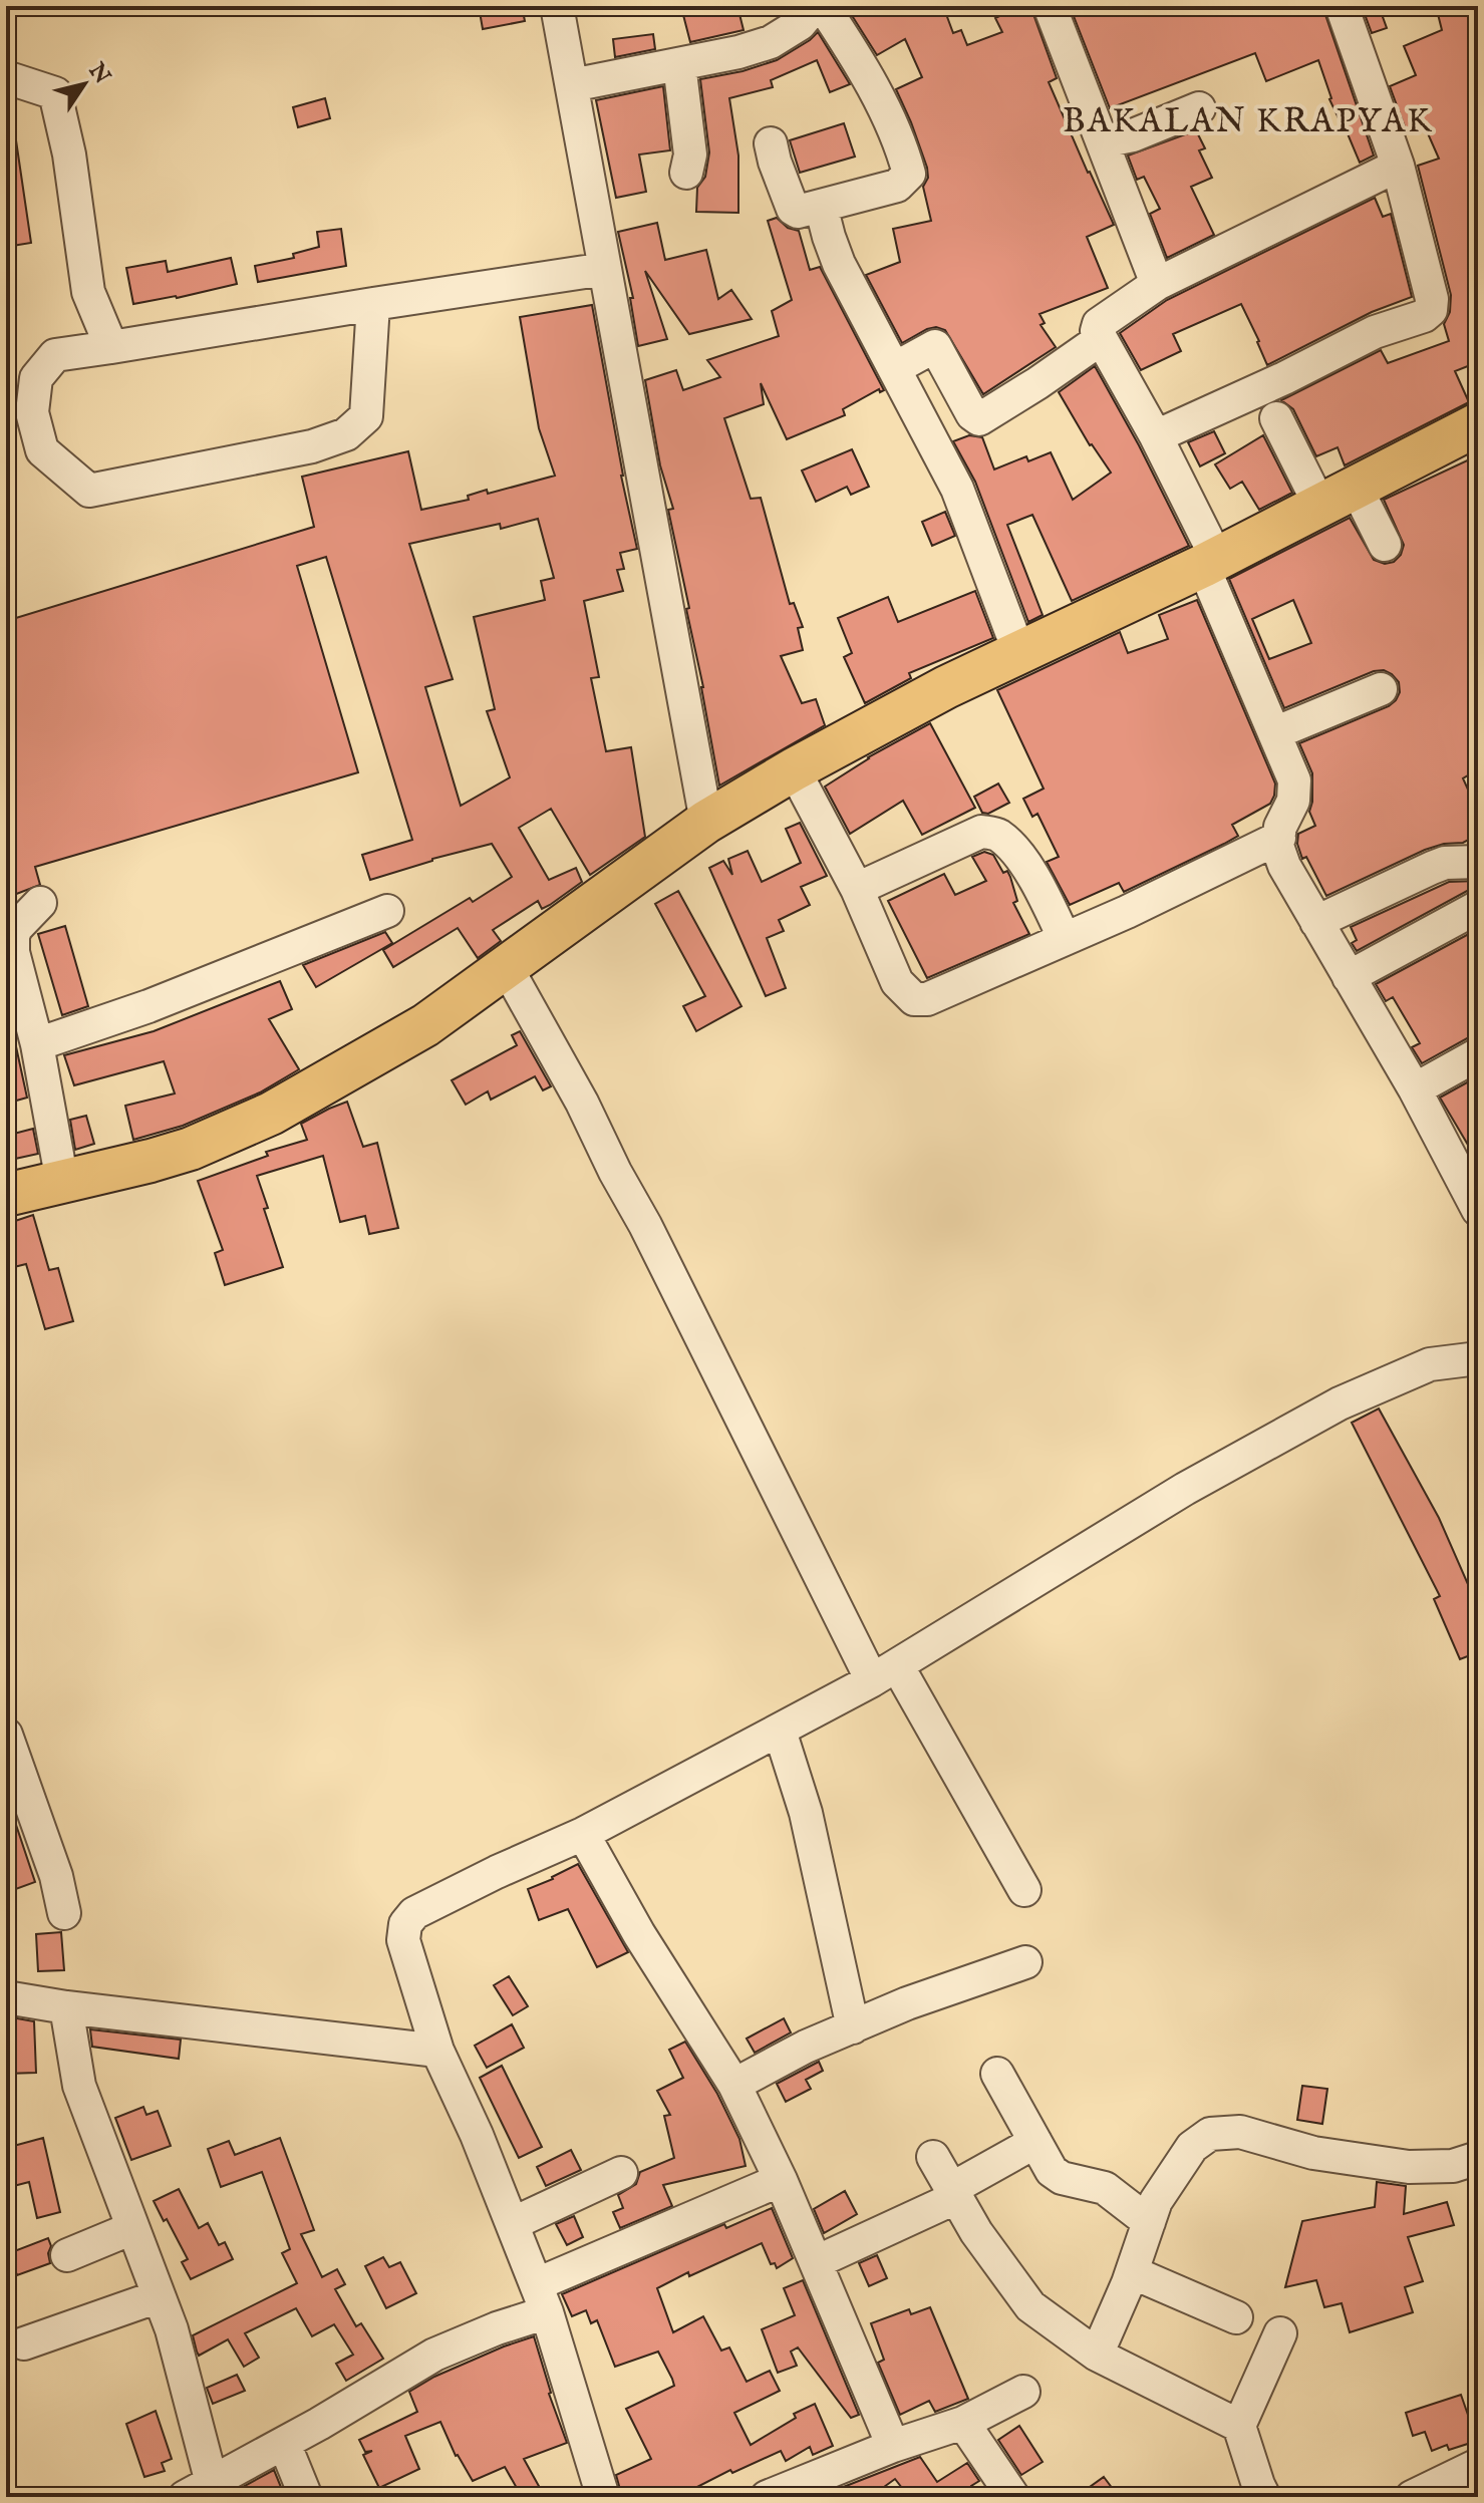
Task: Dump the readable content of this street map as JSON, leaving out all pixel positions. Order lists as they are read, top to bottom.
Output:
{
  "districts": ["BAKALAN KRAPYAK"],
  "north": "top right"
}
